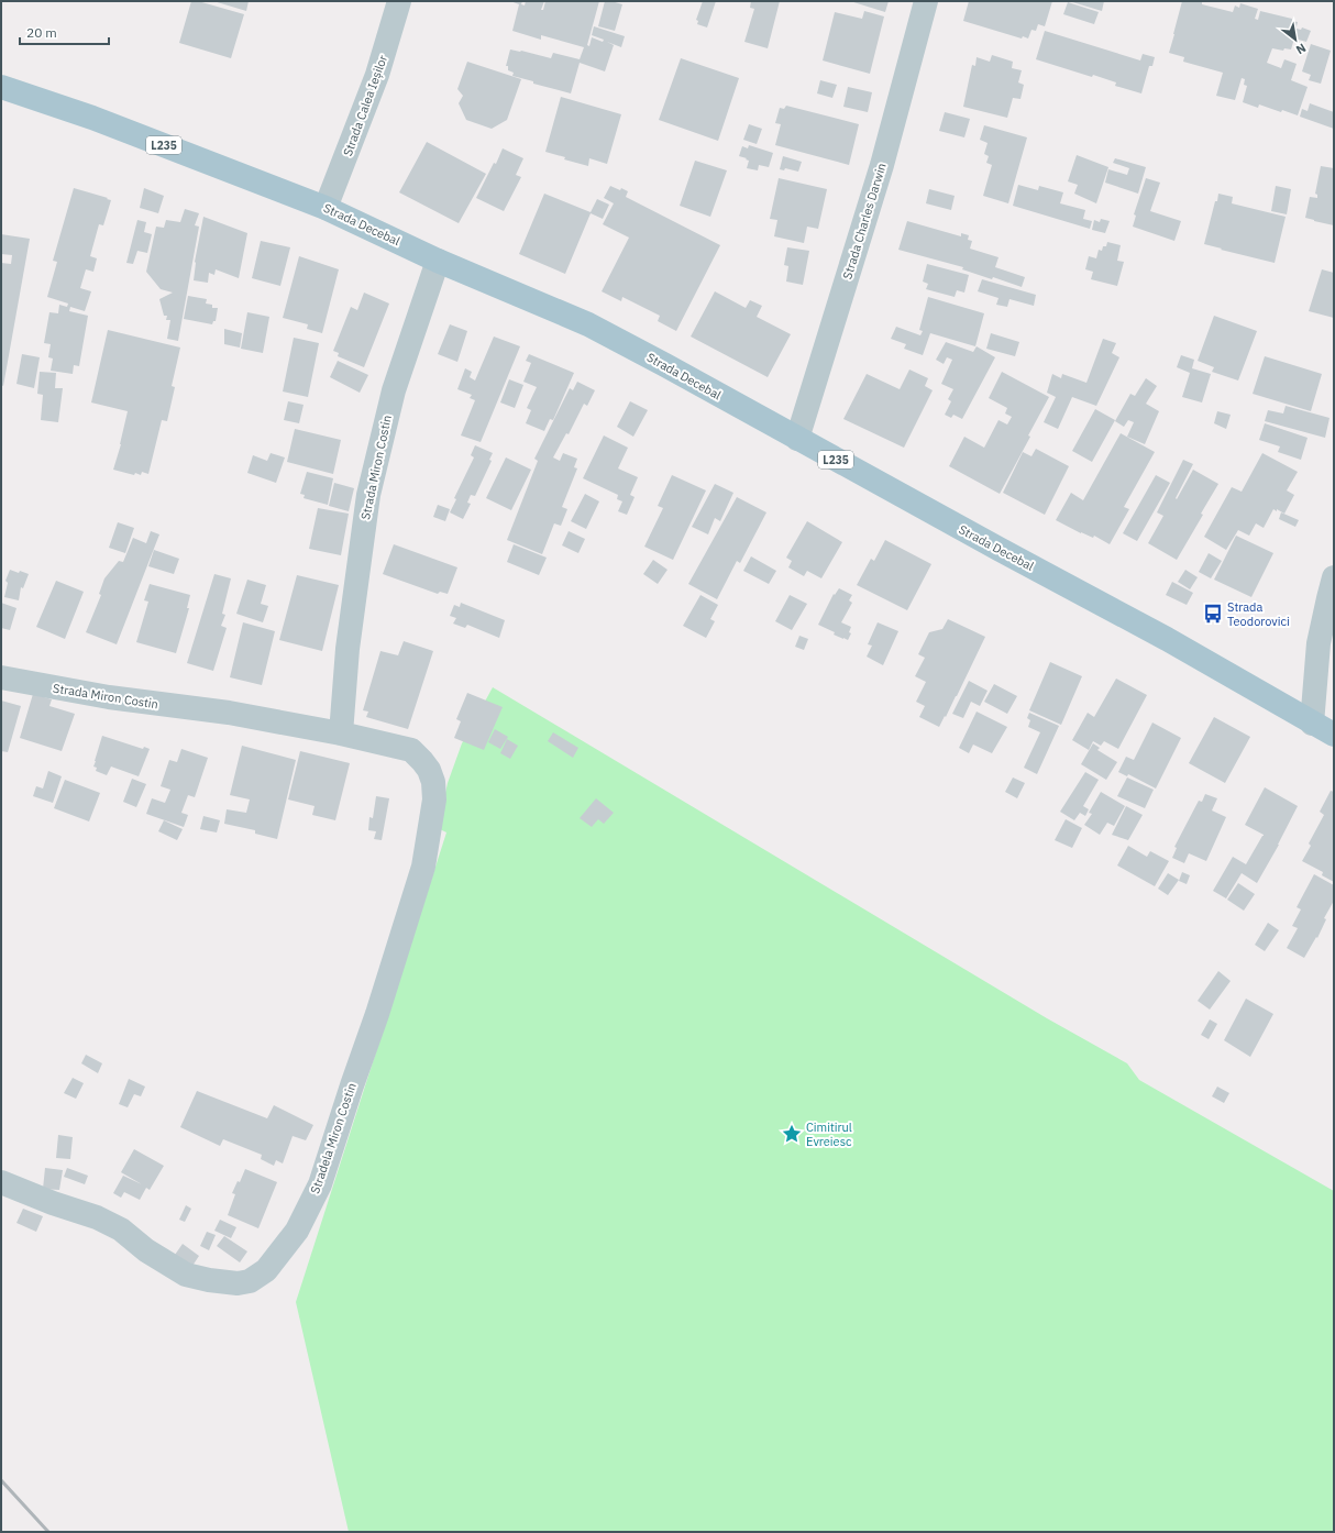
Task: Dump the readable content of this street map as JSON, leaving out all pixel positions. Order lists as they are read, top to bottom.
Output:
{
  "streets": {
    "main road": ["L235", "Strada Decebal"],
    "street": [
      "Strada Calea Ieșilor",
      "Strada Charles Darwin",
      "Strada Miron Costin",
      "Stradela Miron Costin"
    ]
  },
  "crossings": [
    ["Strada Calea Ieșilor", "Strada Decebal"],
    ["Strada Charles Darwin", "Strada Decebal"],
    ["Strada Decebal", "Strada Miron Costin"],
    ["Strada Miron Costin", "Stradela Miron Costin"]
  ],
  "places": {
    "bus stop": ["Strada Teodorovici"],
    "place": ["Cimitirul Evreiesc"]
  },
  "scale_bar": "20 m",
  "north": "bottom right"
}
